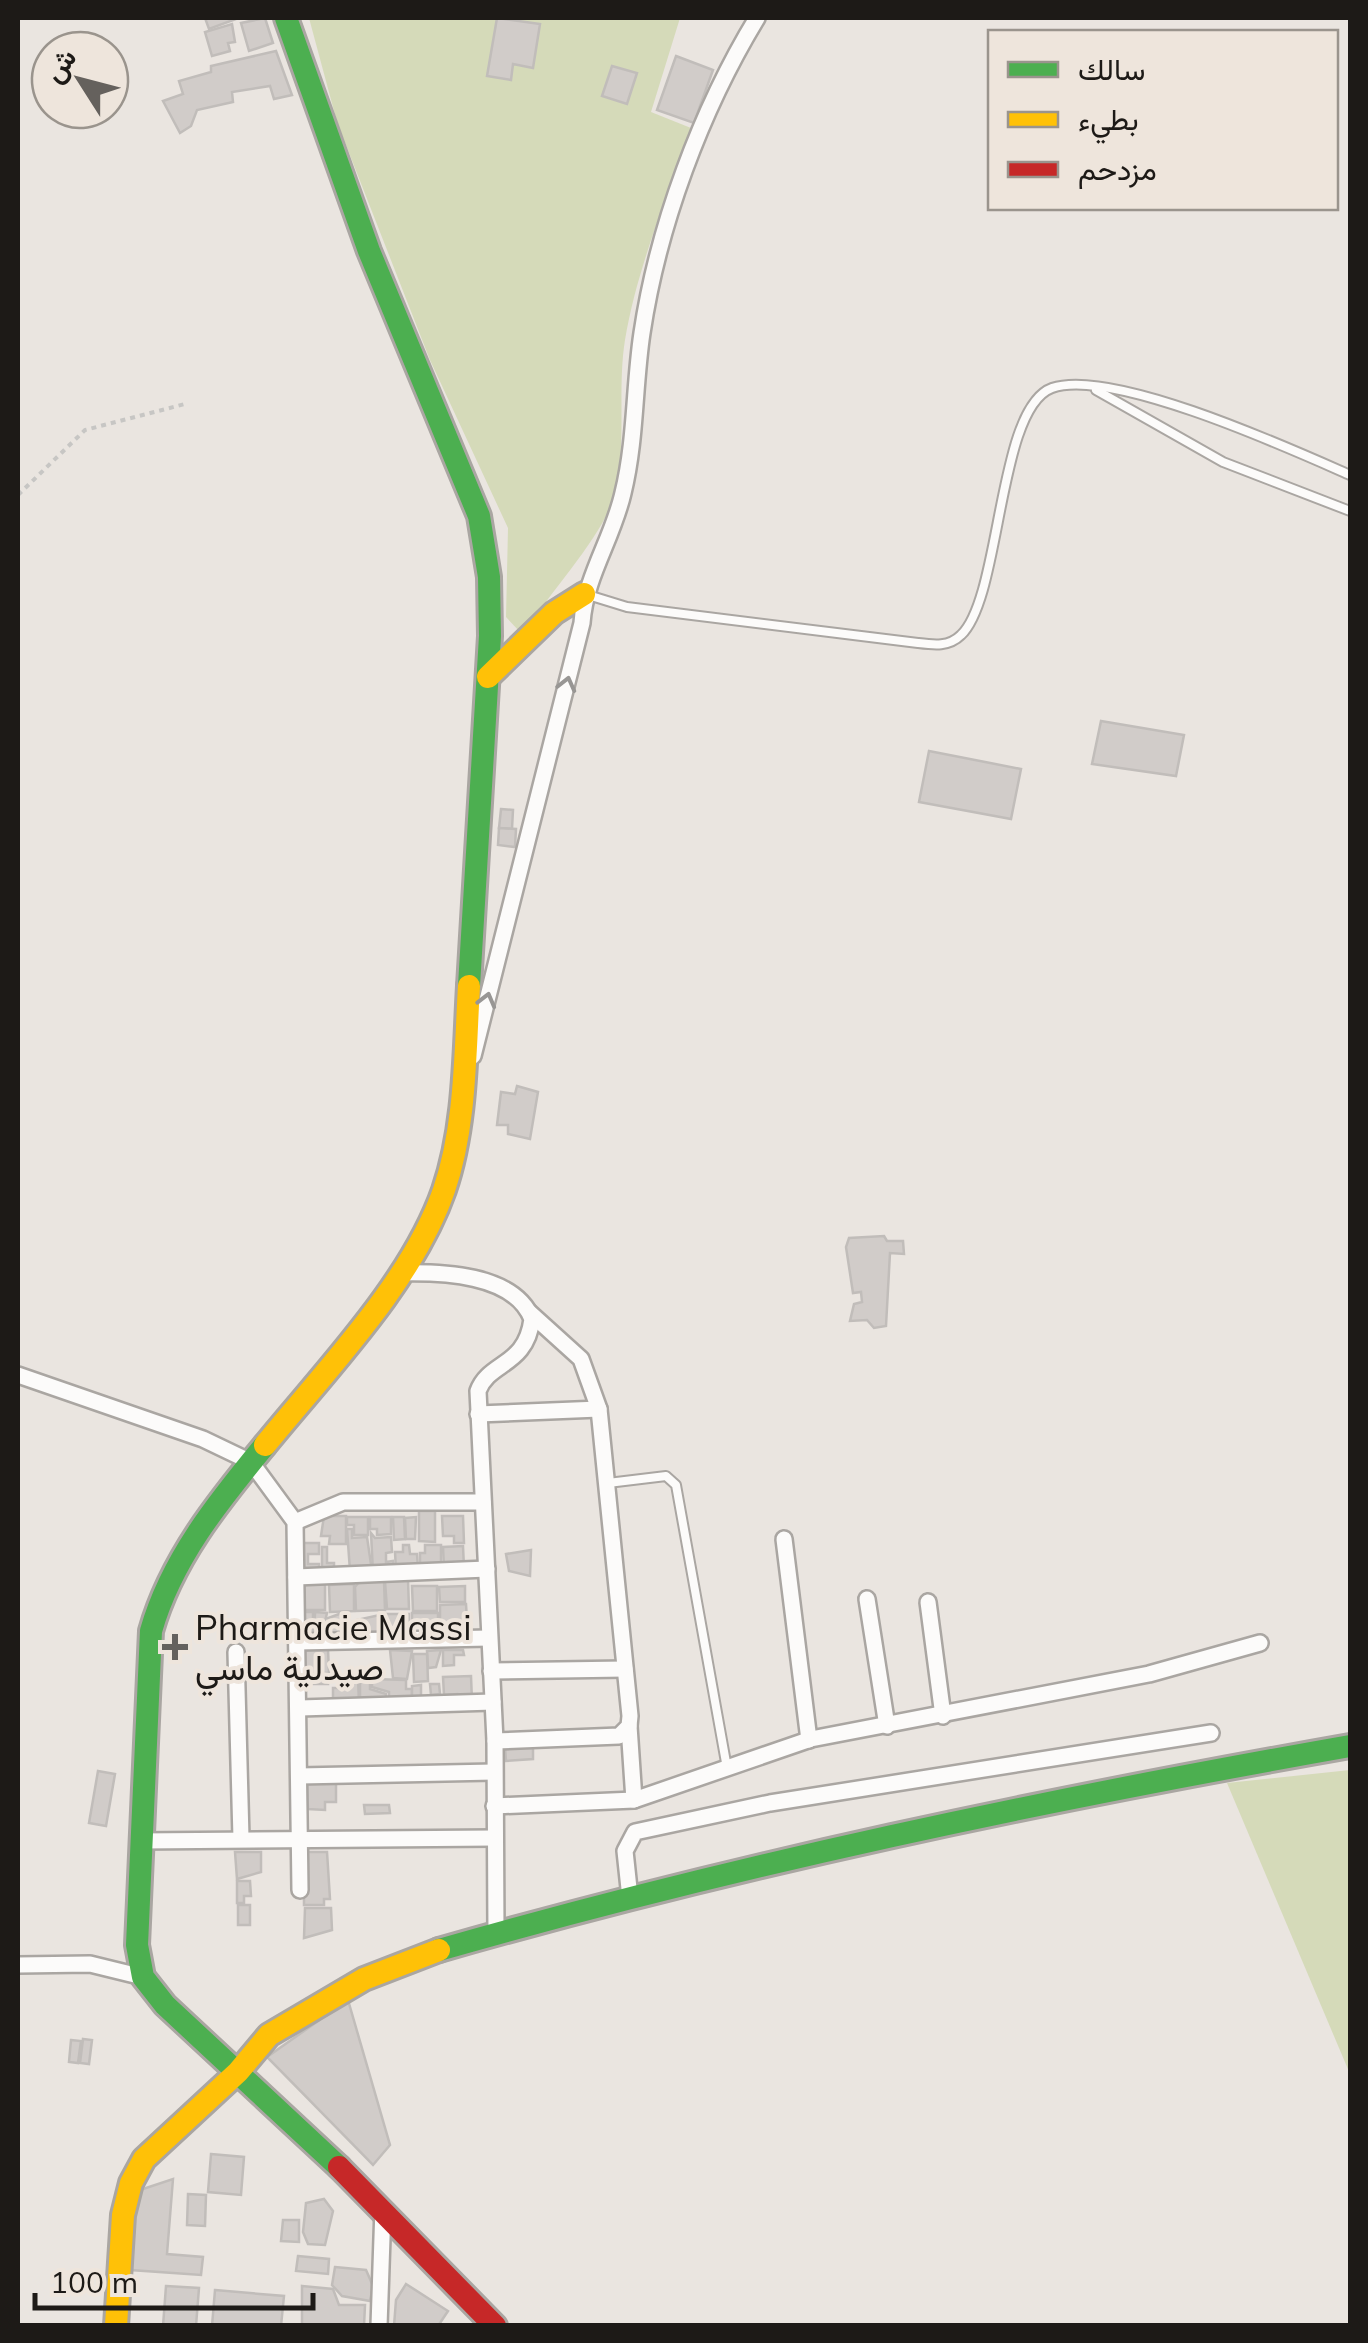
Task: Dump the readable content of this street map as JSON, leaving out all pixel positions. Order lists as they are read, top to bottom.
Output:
{
  "places": {
    "health": ["Pharmacie Massi صيدلية ماسي"]
  },
  "legend": ["سالك", "بطيء", "مزدحم"],
  "scale_bar": "100 m",
  "north": "top left"
}
